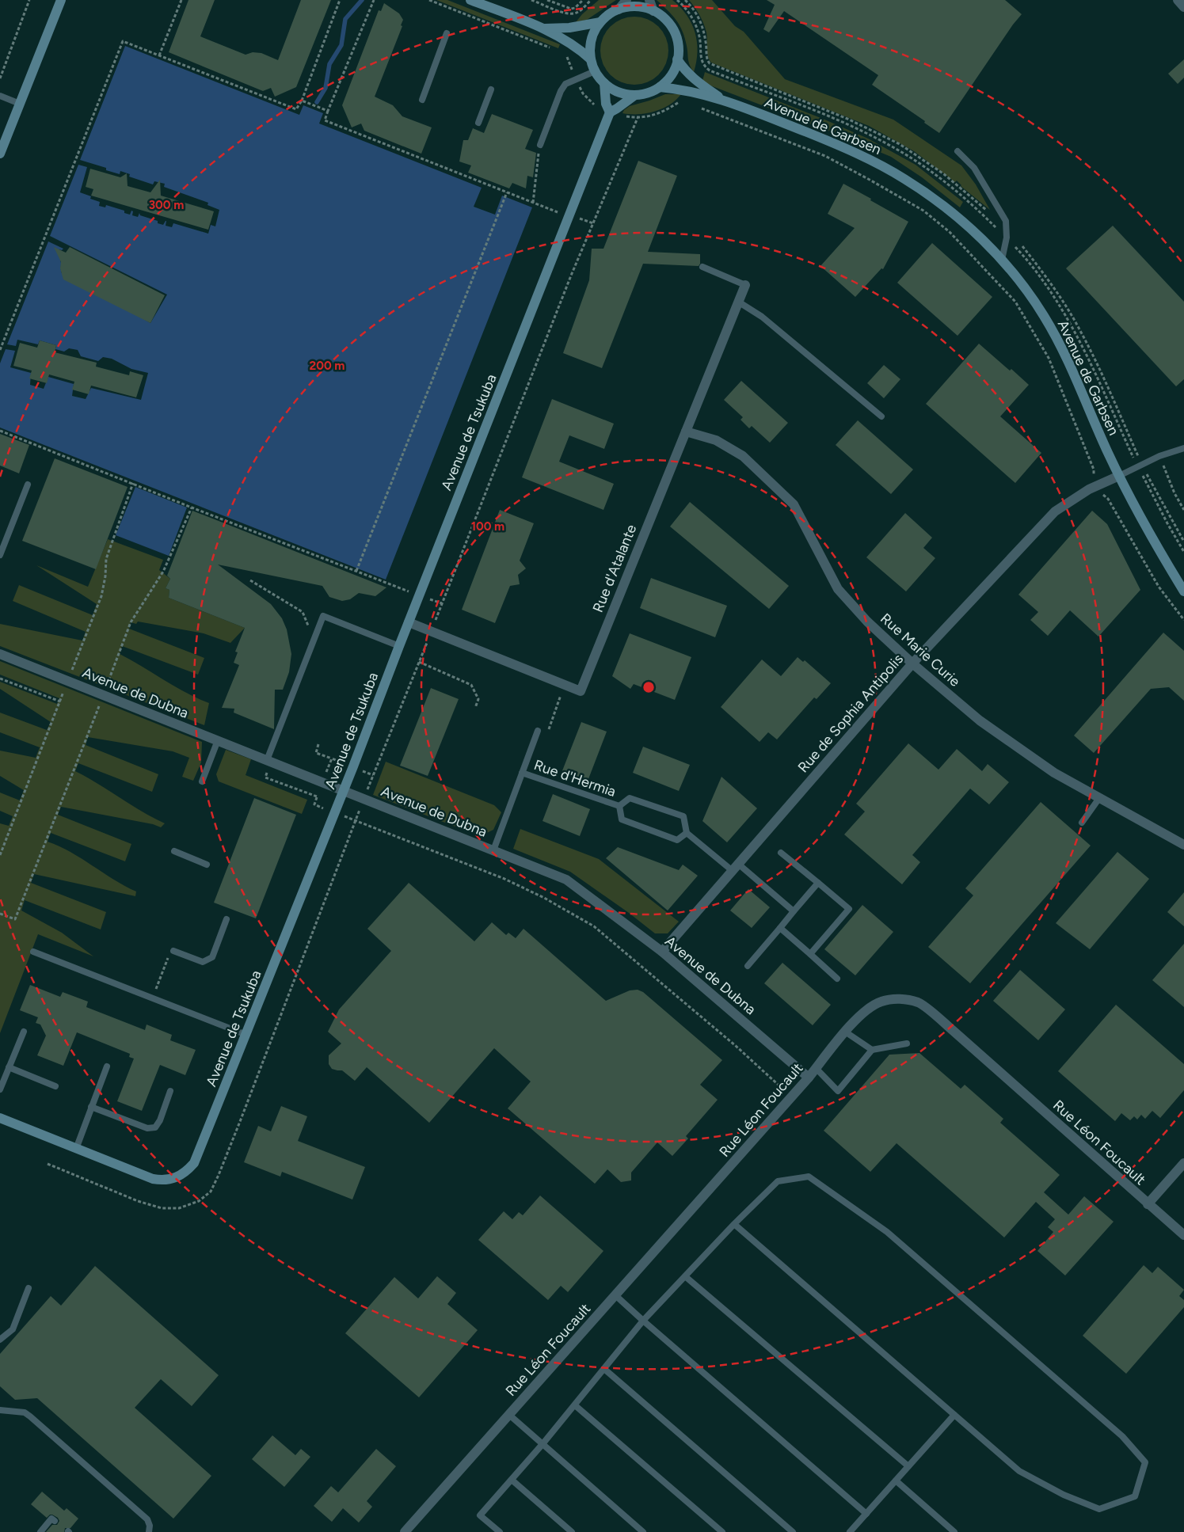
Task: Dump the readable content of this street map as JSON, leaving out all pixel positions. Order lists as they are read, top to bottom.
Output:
{
  "streets": {
    "street": [
      "Avenue de Garbsen",
      "Avenue de Tsukuba",
      "Rue d'Atalante",
      "Rue Marie Curie",
      "Avenue de Dubna",
      "Rue de Sophia Antipolis",
      "Rue Léon Foucault"
    ],
    "lane": ["Rue d'Hermia"]
  },
  "crossings": [
    ["Avenue de Garbsen", "Rue de Sophia Antipolis"],
    ["Avenue de Tsukuba", "Rue d'Atalante"],
    ["Avenue de Tsukuba", "Avenue de Dubna"],
    ["Rue d'Atalante", "Rue Marie Curie"],
    ["Rue Marie Curie", "Rue de Sophia Antipolis"],
    ["Avenue de Dubna", "Rue de Sophia Antipolis"],
    ["Avenue de Dubna", "Rue Léon Foucault"],
    ["Rue de Sophia Antipolis", "Rue d'Hermia"]
  ],
  "rings": ["300 m", "200 m", "100 m"]
}
